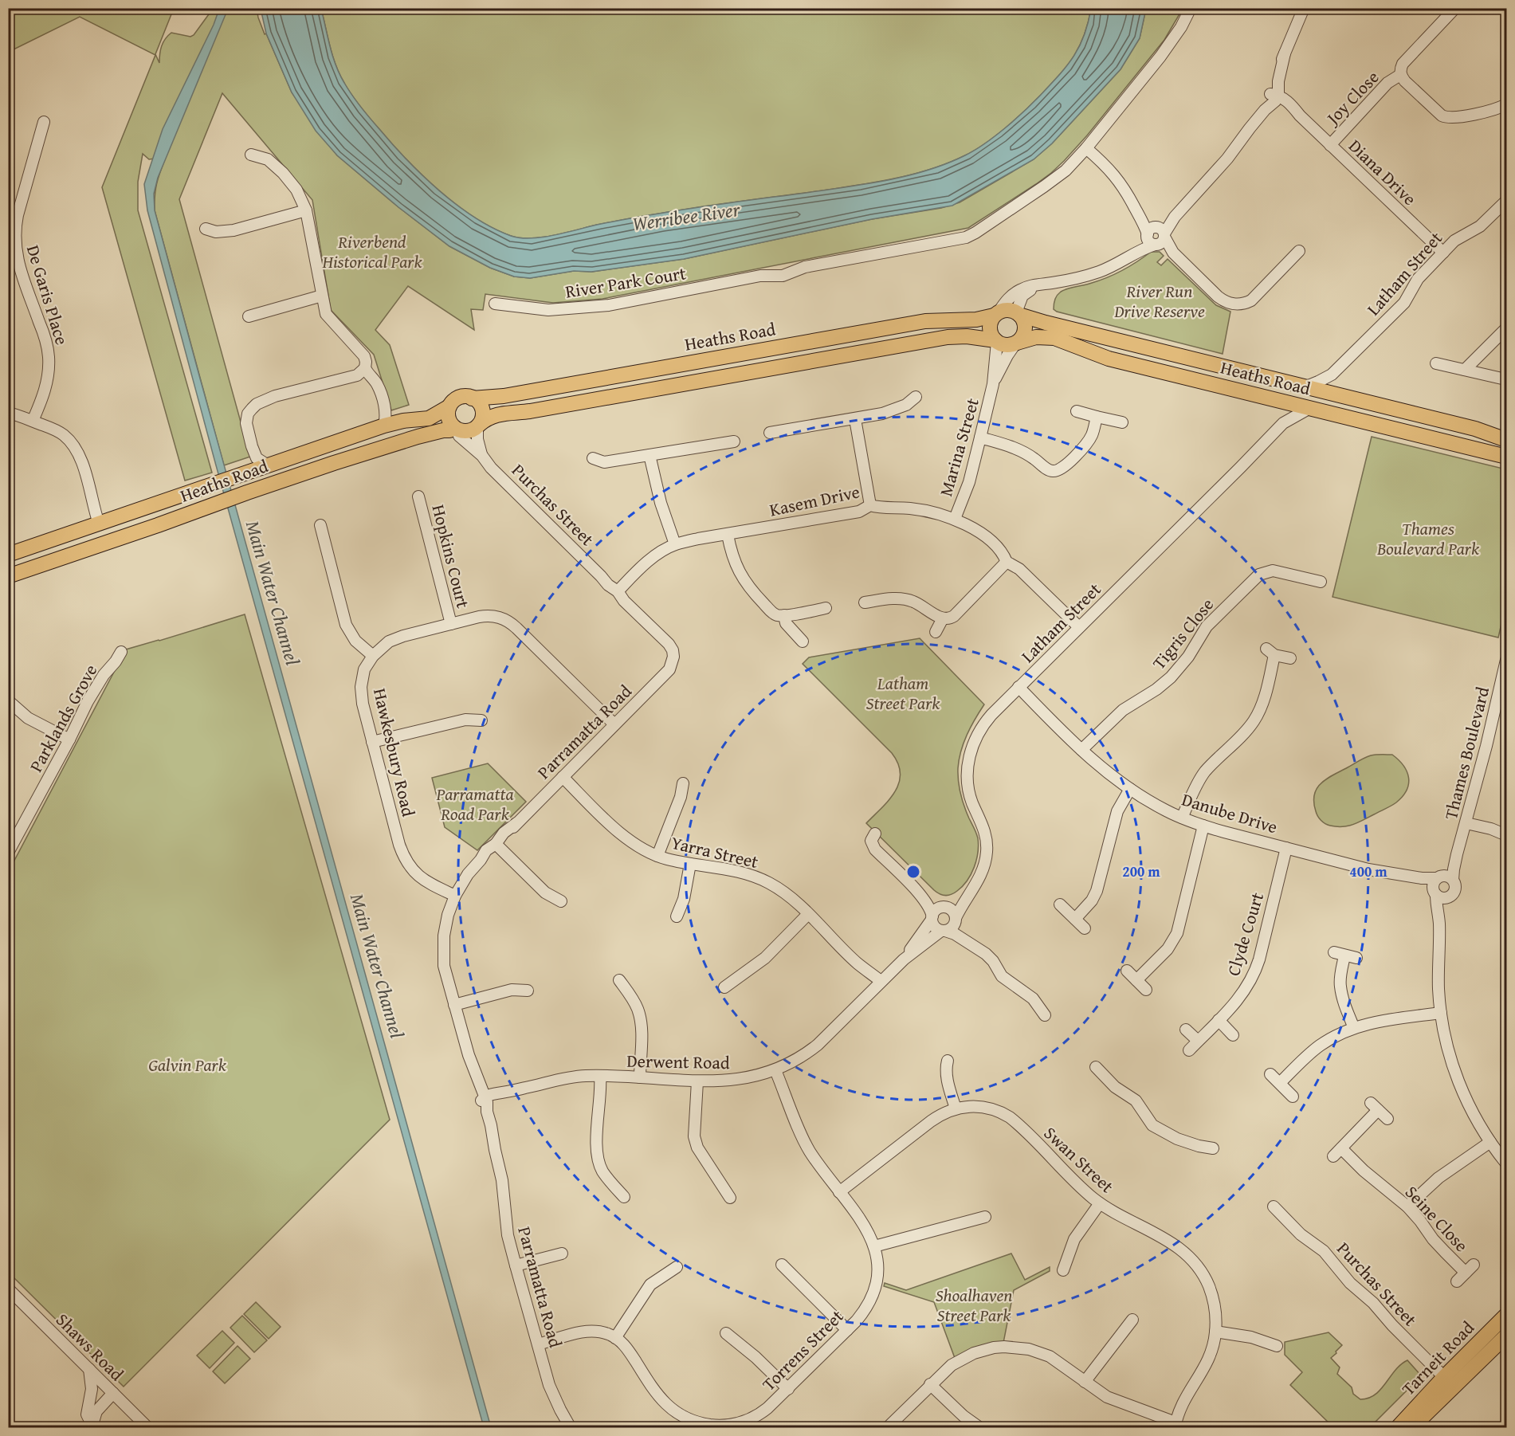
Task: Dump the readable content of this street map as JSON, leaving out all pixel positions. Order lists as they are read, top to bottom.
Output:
{
  "streets": {
    "main road": ["Heaths Road", "Tarneit Road"],
    "street": [
      "Joy Close",
      "Diana Drive",
      "Latham Street",
      "River Park Court",
      "De Garis Place",
      "Marina Street",
      "Kasem Drive",
      "Purchas Street",
      "Hopkins Court",
      "Tigris Close",
      "Parklands Grove",
      "Parramatta Road",
      "Hawkesbury Road",
      "Thames Boulevard",
      "Danube Drive",
      "Yarra Street",
      "Clyde Court",
      "Derwent Road",
      "Swan Street",
      "Seine Close",
      "Shaws Road",
      "Torrens Street"
    ]
  },
  "crossings": [
    ["Joy Close", "Diana Drive"],
    ["Diana Drive", "Latham Street"],
    ["Latham Street", "Heaths Road"],
    ["Latham Street", "Kasem Drive"],
    ["Latham Street", "Danube Drive"],
    ["Latham Street", "Derwent Road"],
    ["Heaths Road", "Marina Street"],
    ["Heaths Road", "Purchas Street"],
    ["Marina Street", "Kasem Drive"],
    ["Kasem Drive", "Purchas Street"],
    ["Kasem Drive", "Parramatta Road"],
    ["Purchas Street", "Parramatta Road"],
    ["Purchas Street", "Tarneit Road"],
    ["Hopkins Court", "Hawkesbury Road"],
    ["Tigris Close", "Danube Drive"],
    ["Parramatta Road", "Hawkesbury Road"],
    ["Parramatta Road", "Yarra Street"],
    ["Parramatta Road", "Derwent Road"],
    ["Thames Boulevard", "Danube Drive"],
    ["Danube Drive", "Clyde Court"],
    ["Yarra Street", "Derwent Road"],
    ["Derwent Road", "Torrens Street"],
    ["Swan Street", "Torrens Street"]
  ],
  "water": ["Werribee River", "Main Water Channel"],
  "parks": [
    "Riverbend Historical Park",
    "River Run Drive Reserve",
    "Thames Boulevard Park",
    "Latham Street Park",
    "Parramatta Road Park",
    "Galvin Park",
    "Shoalhaven Street Park"
  ],
  "rings": ["200 m", "400 m"]
}
